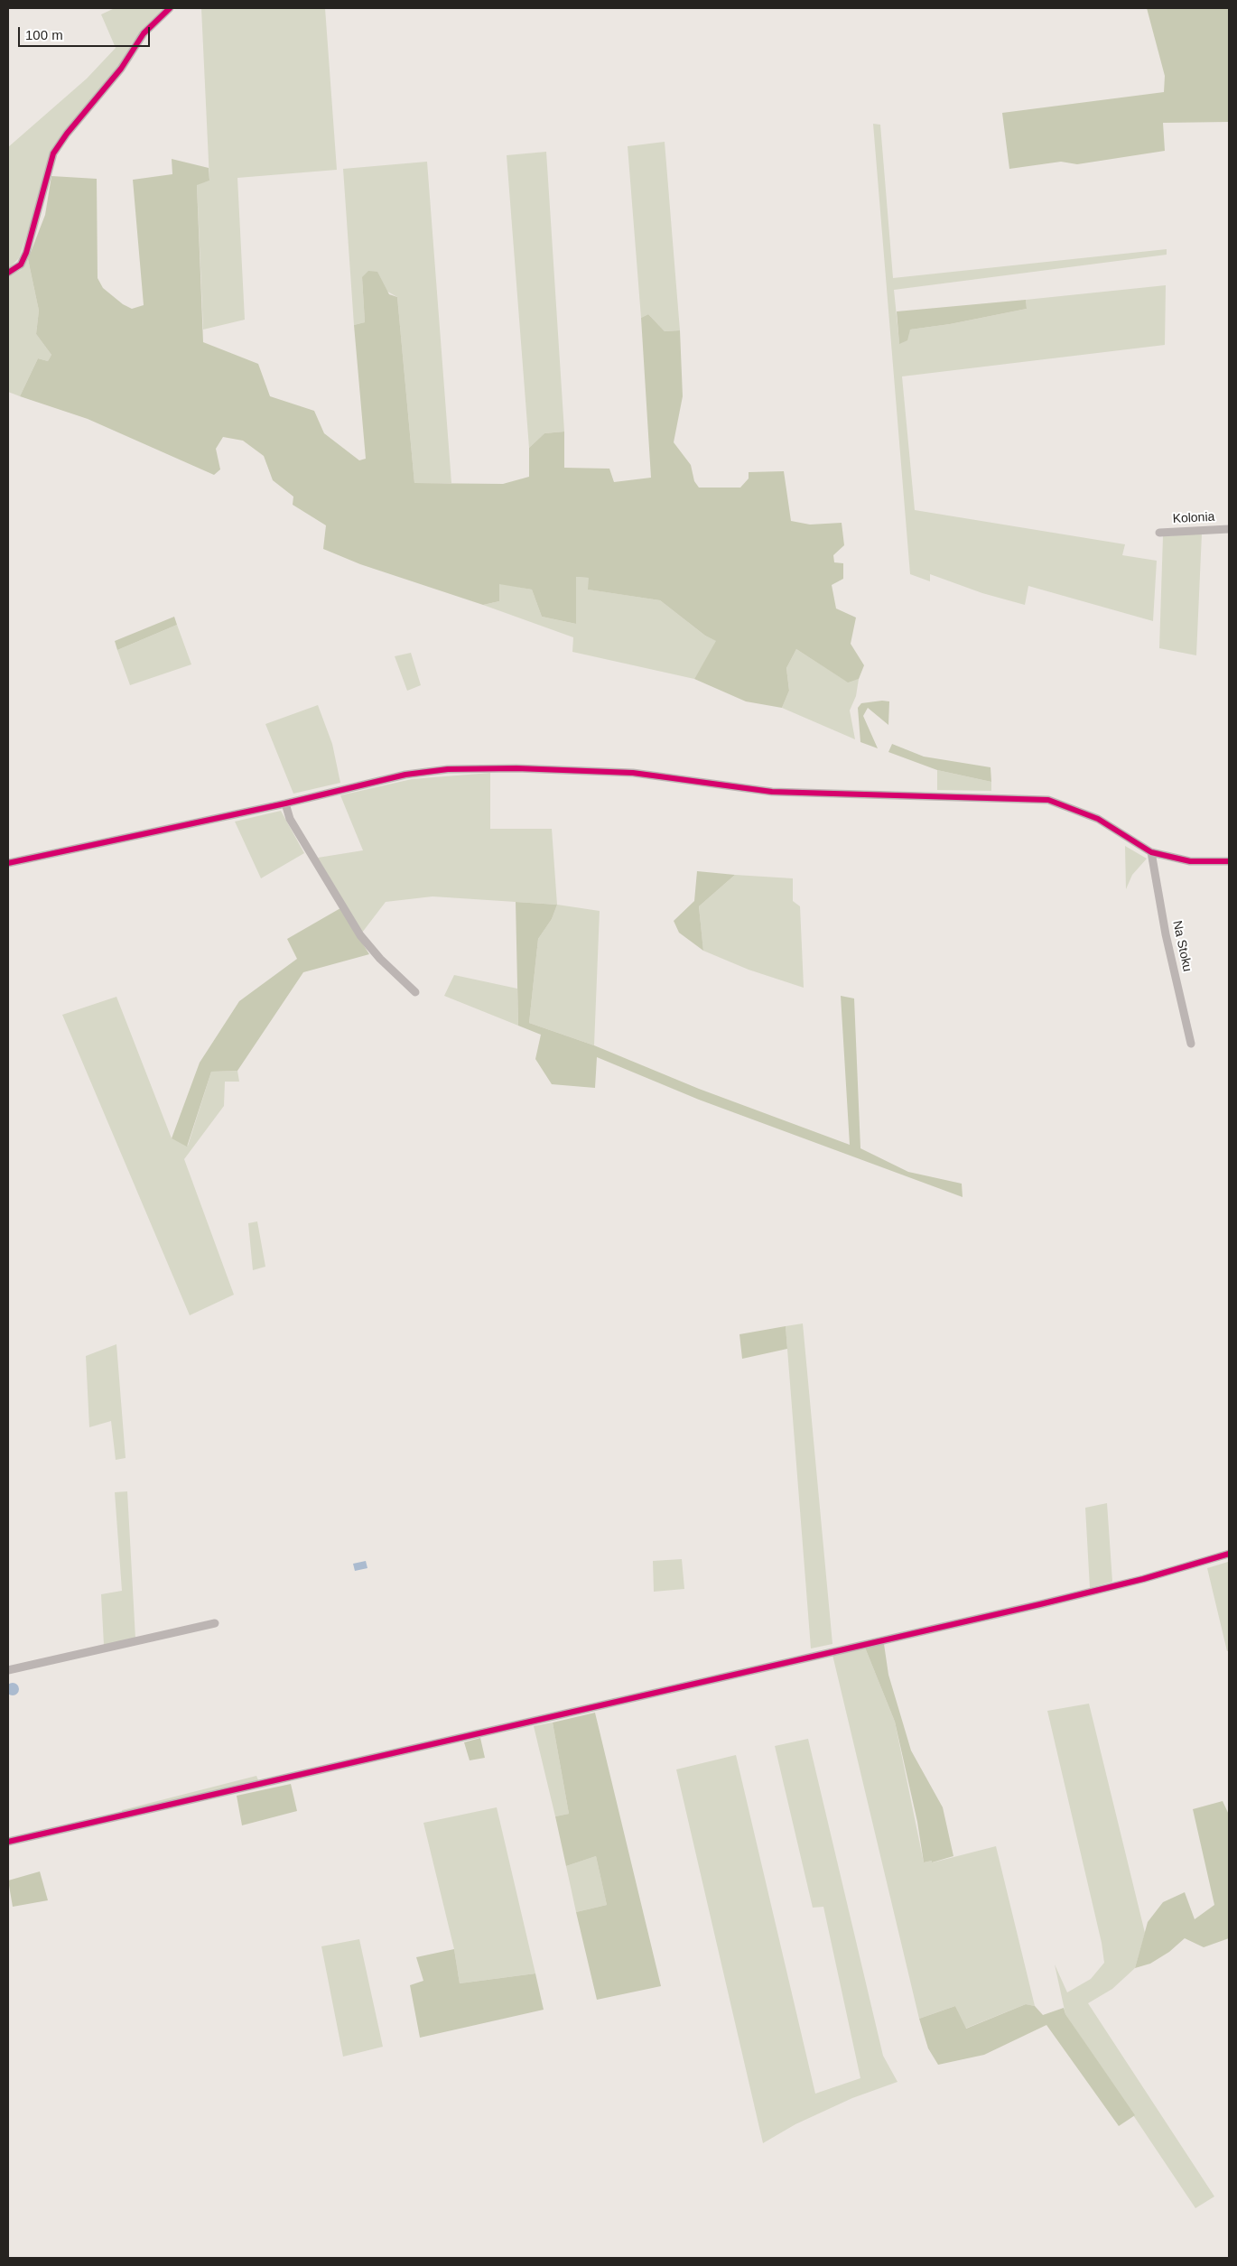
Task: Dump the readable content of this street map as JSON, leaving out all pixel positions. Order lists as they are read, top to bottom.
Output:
{
  "streets": {
    "street": ["Kolonia", "Na Stoku"]
  },
  "scale_bar": "100 m"
}
